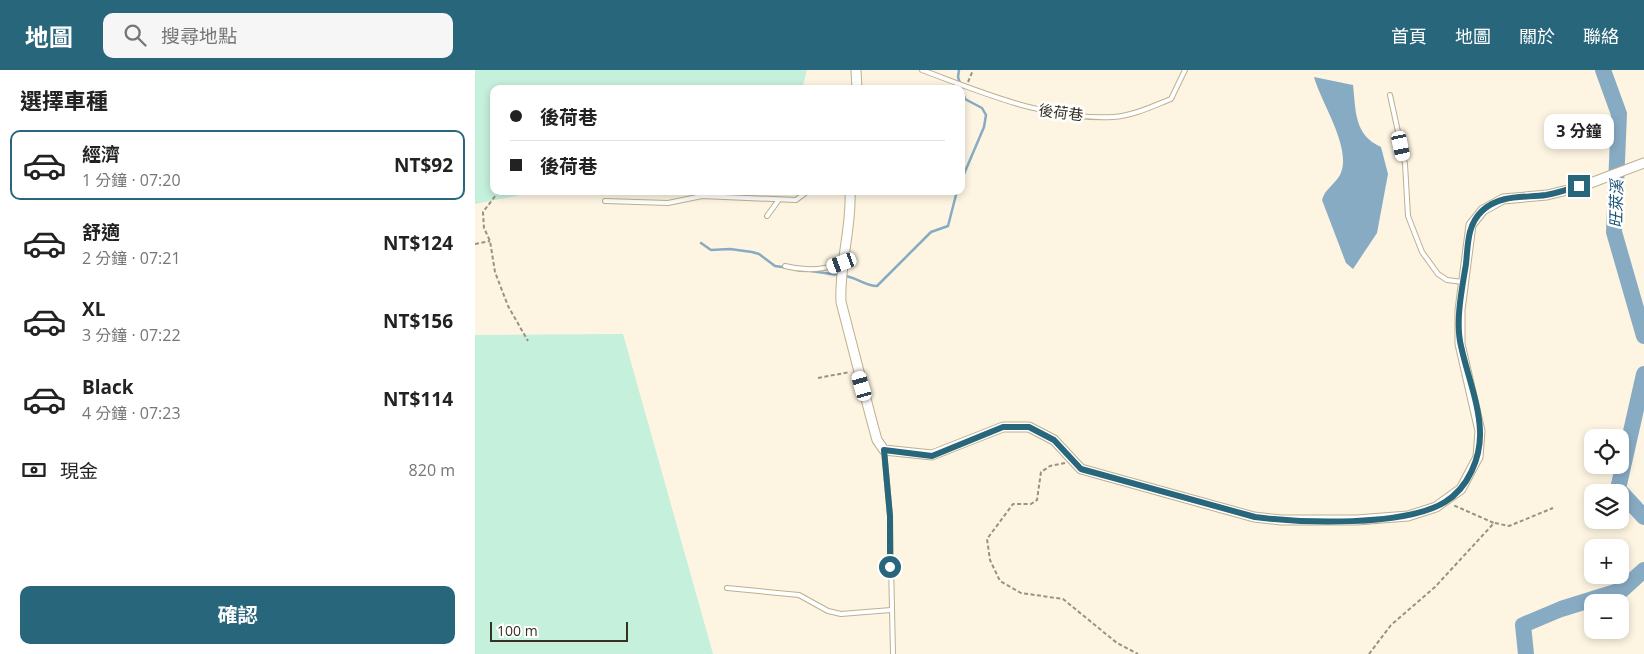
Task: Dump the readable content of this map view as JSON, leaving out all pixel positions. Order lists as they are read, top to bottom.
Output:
{
  "streets": {
    "lane": ["後荷巷"]
  },
  "water": ["旺萊溪"],
  "scale_bar": "100 m",
  "page": {
    "header": "地圖",
    "search": "搜尋地點",
    "nav": [
      "首頁",
      "地圖",
      "關於",
      "聯絡"
    ],
    "heading": "選擇車種",
    "banner": ["後荷巷", "後荷巷"],
    "bubble": "3 分鐘",
    "list": [
      {
        "name": "經濟",
        "note": "1 分鐘 · 07:20",
        "value": "NT$92"
      },
      {
        "name": "舒適",
        "note": "2 分鐘 · 07:21",
        "value": "NT$124"
      },
      {
        "name": "XL",
        "note": "3 分鐘 · 07:22",
        "value": "NT$156"
      },
      {
        "name": "Black",
        "note": "4 分鐘 · 07:23",
        "value": "NT$114"
      }
    ],
    "map_buttons": ["+", "−"],
    "pay": ["現金", "820 m"],
    "buttons": "確認",
    "scale": "100 m"
  }
}
